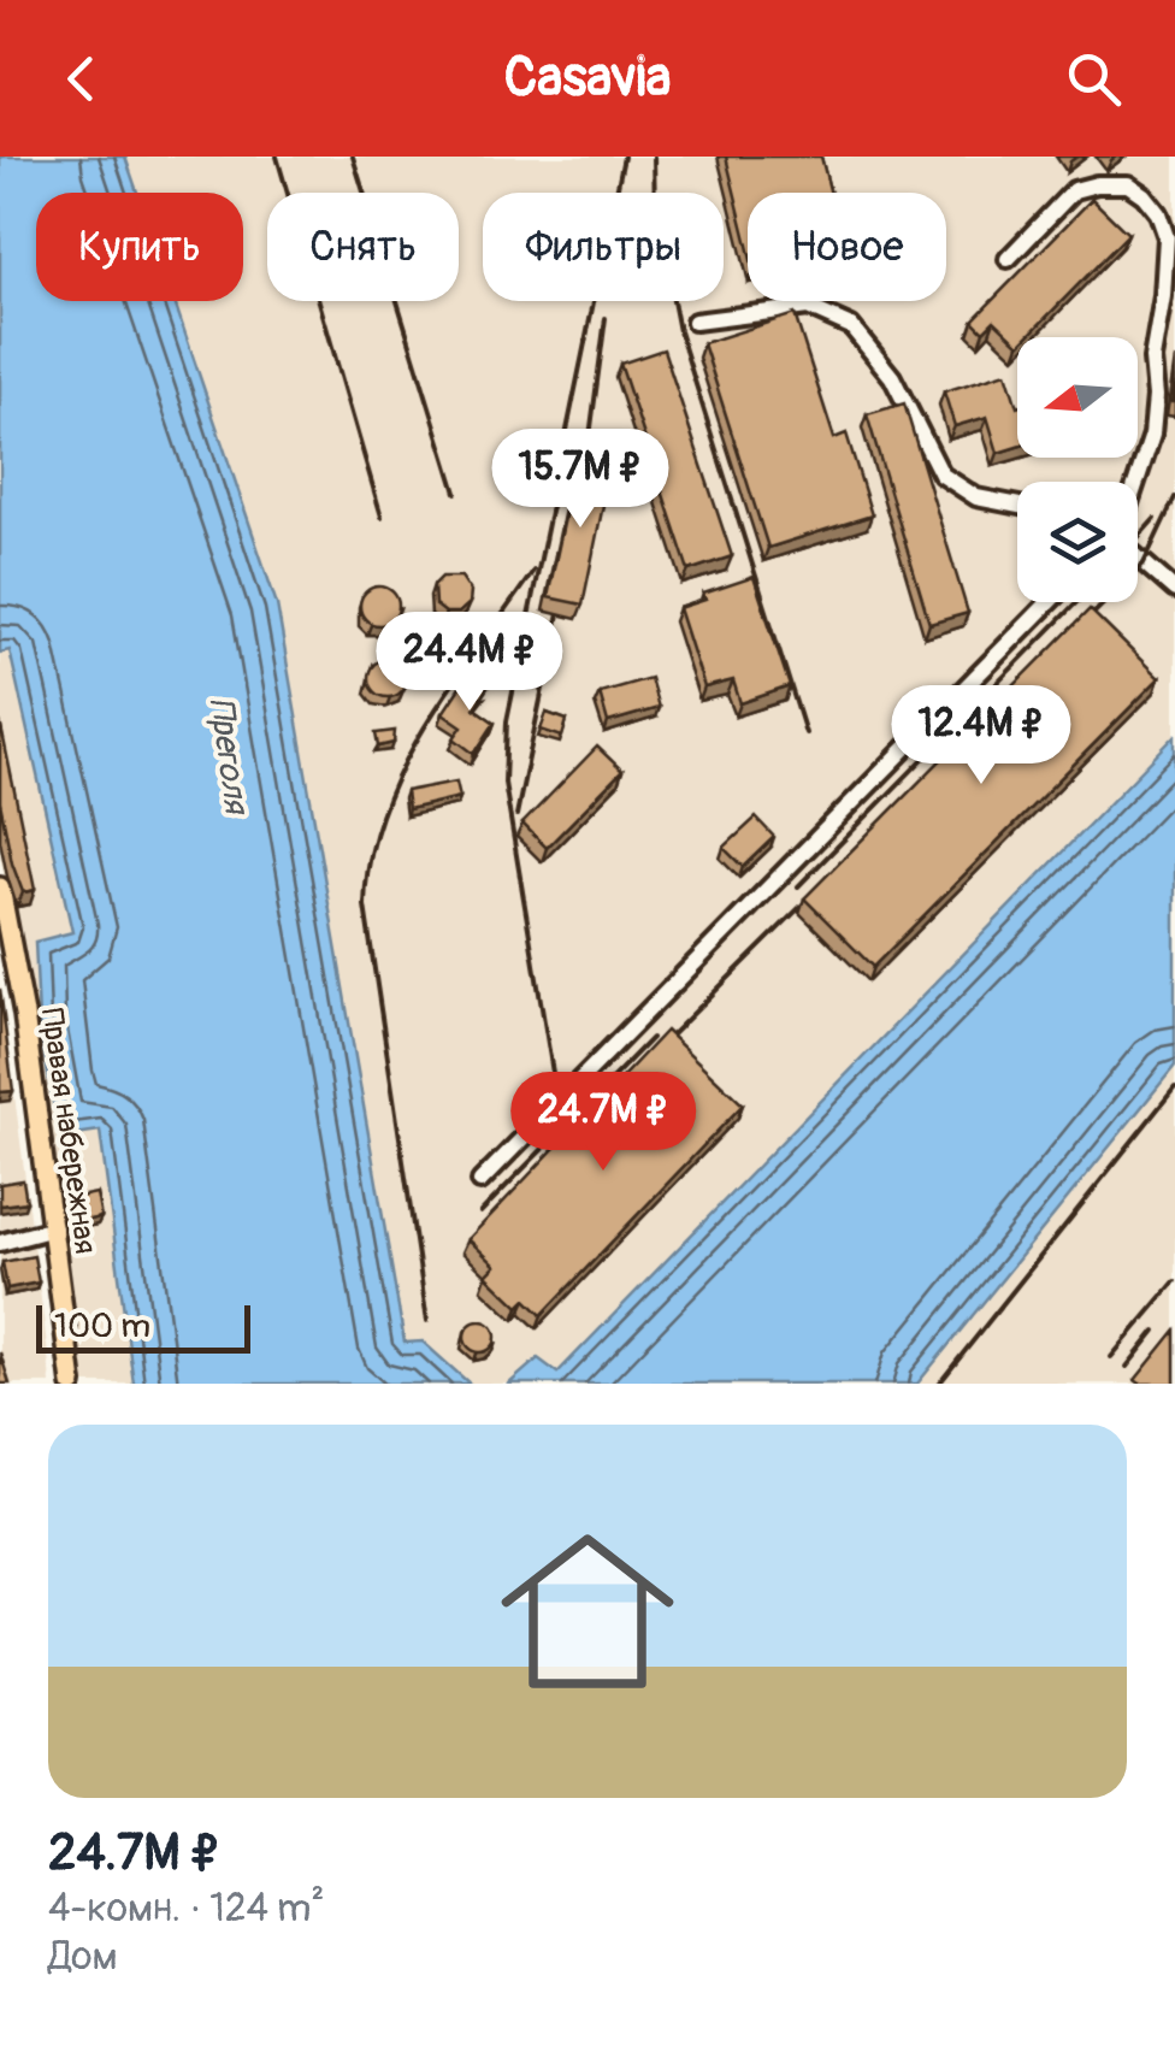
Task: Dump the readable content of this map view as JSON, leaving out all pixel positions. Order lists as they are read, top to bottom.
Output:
{
  "streets": {
    "main road": ["Правая набережная"]
  },
  "water": ["Преголя"],
  "scale_bar": "100 m",
  "north": "left",
  "page": {
    "header": "Casavia",
    "chip": [
      "Купить",
      "Снять",
      "Фильтры",
      "Новое"
    ],
    "price": [
      "15.7M ₽",
      "24.4M ₽",
      "12.4M ₽",
      "24.7M ₽"
    ],
    "scale": "100 m",
    "list": [
      {
        "name": "24.7M ₽",
        "note": "4-комн. · 124 m² · Дом"
      }
    ]
  }
}
